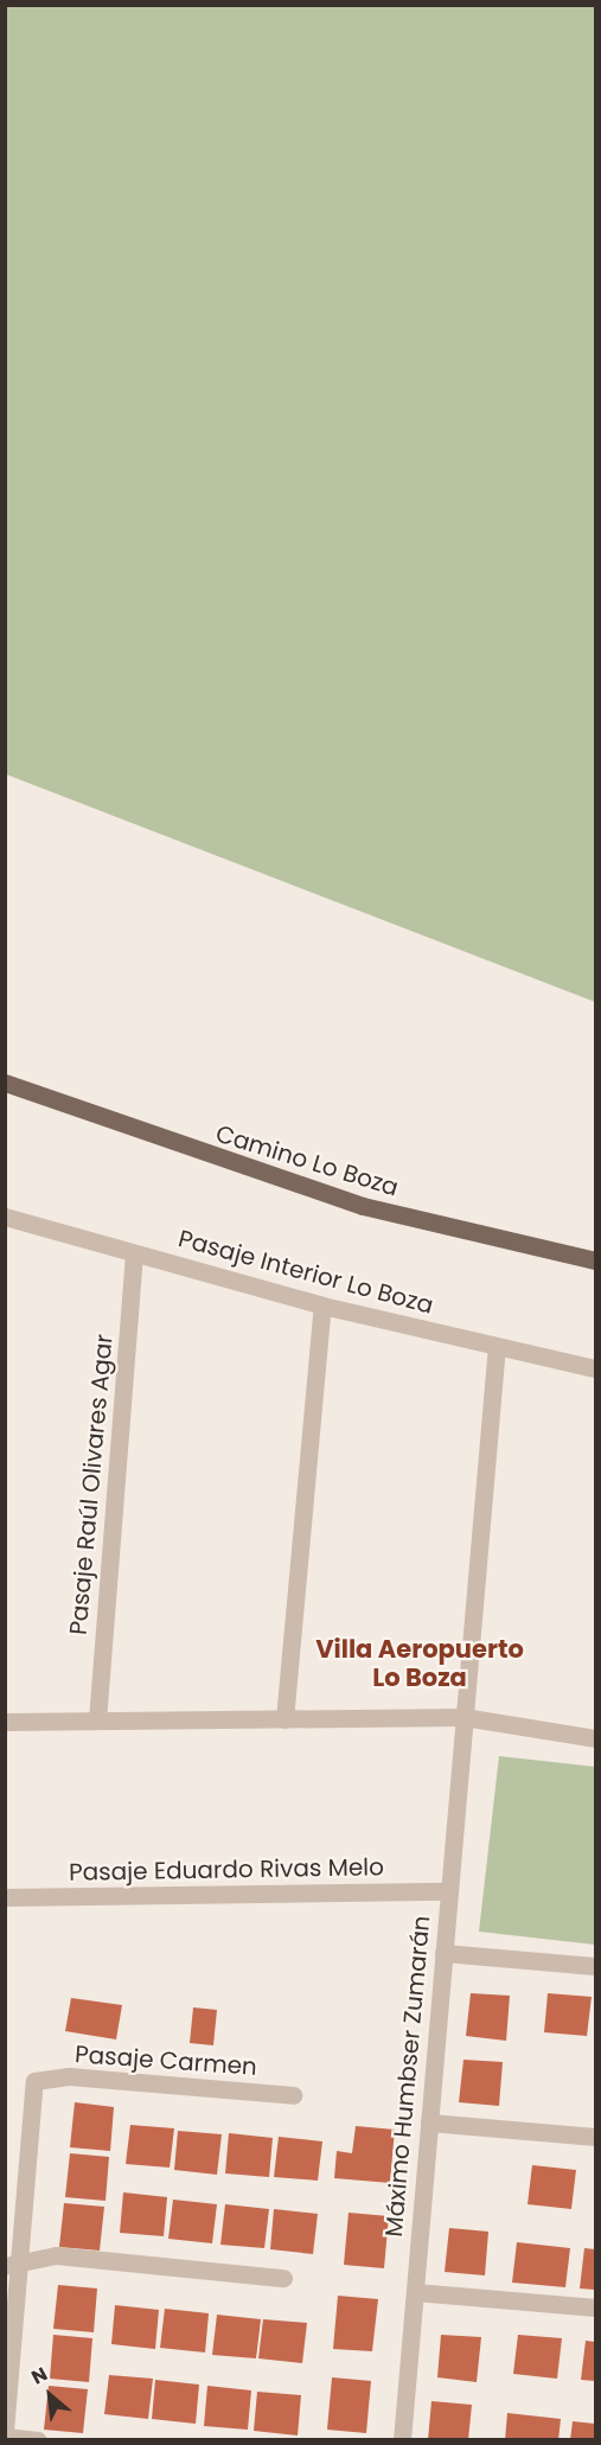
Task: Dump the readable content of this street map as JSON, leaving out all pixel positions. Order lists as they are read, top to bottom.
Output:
{
  "streets": {
    "main road": ["Camino Lo Boza"],
    "street": [
      "Pasaje Interior Lo Boza",
      "Pasaje Raúl Olivares Agar",
      "Pasaje Eduardo Rivas Melo",
      "Pasaje Carmen",
      "Máximo Humbser Zumarán"
    ]
  },
  "crossings": [
    ["Pasaje Interior Lo Boza", "Pasaje Raúl Olivares Agar"],
    ["Pasaje Interior Lo Boza", "Máximo Humbser Zumarán"],
    ["Pasaje Eduardo Rivas Melo", "Máximo Humbser Zumarán"]
  ],
  "districts": ["Villa Aeropuerto Lo Boza"],
  "north": "top left"
}
